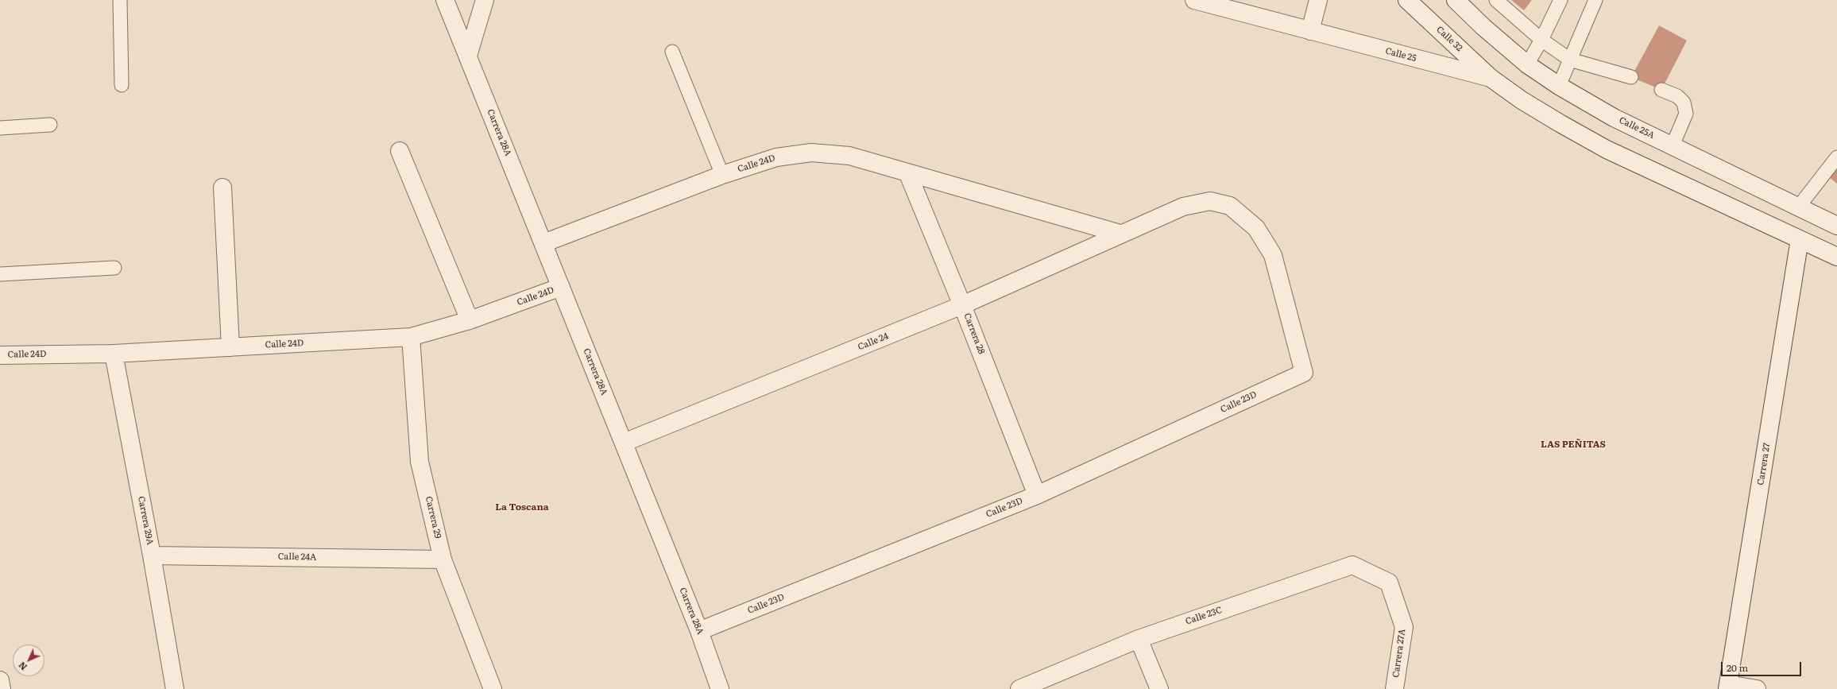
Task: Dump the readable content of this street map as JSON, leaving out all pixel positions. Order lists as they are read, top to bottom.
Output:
{
  "streets": {
    "street": [
      "Calle 32",
      "Calle 25",
      "Calle 25A",
      "Carrera 28A",
      "Calle 24D",
      "Carrera 28",
      "Calle 24",
      "Calle 23D",
      "Carrera 27",
      "Carrera 29",
      "Carrera 29A",
      "Calle 24A",
      "Calle 23C",
      "Carrera 27A"
    ]
  },
  "crossings": [
    ["Calle 32", "Calle 25"],
    ["Carrera 28A", "Calle 24D"],
    ["Carrera 28A", "Calle 24"],
    ["Carrera 28A", "Calle 23D"],
    ["Calle 24D", "Carrera 28"],
    ["Calle 24D", "Calle 24"],
    ["Calle 24D", "Carrera 29"],
    ["Calle 24D", "Carrera 29A"],
    ["Carrera 28", "Calle 24"],
    ["Carrera 28", "Calle 23D"],
    ["Calle 24", "Calle 23D"],
    ["Carrera 29", "Calle 24A"],
    ["Carrera 29A", "Calle 24A"],
    ["Calle 23C", "Carrera 27A"]
  ],
  "districts": ["LAS PEÑITAS", "La Toscana"],
  "scale_bar": "20 m",
  "north": "bottom left"
}
